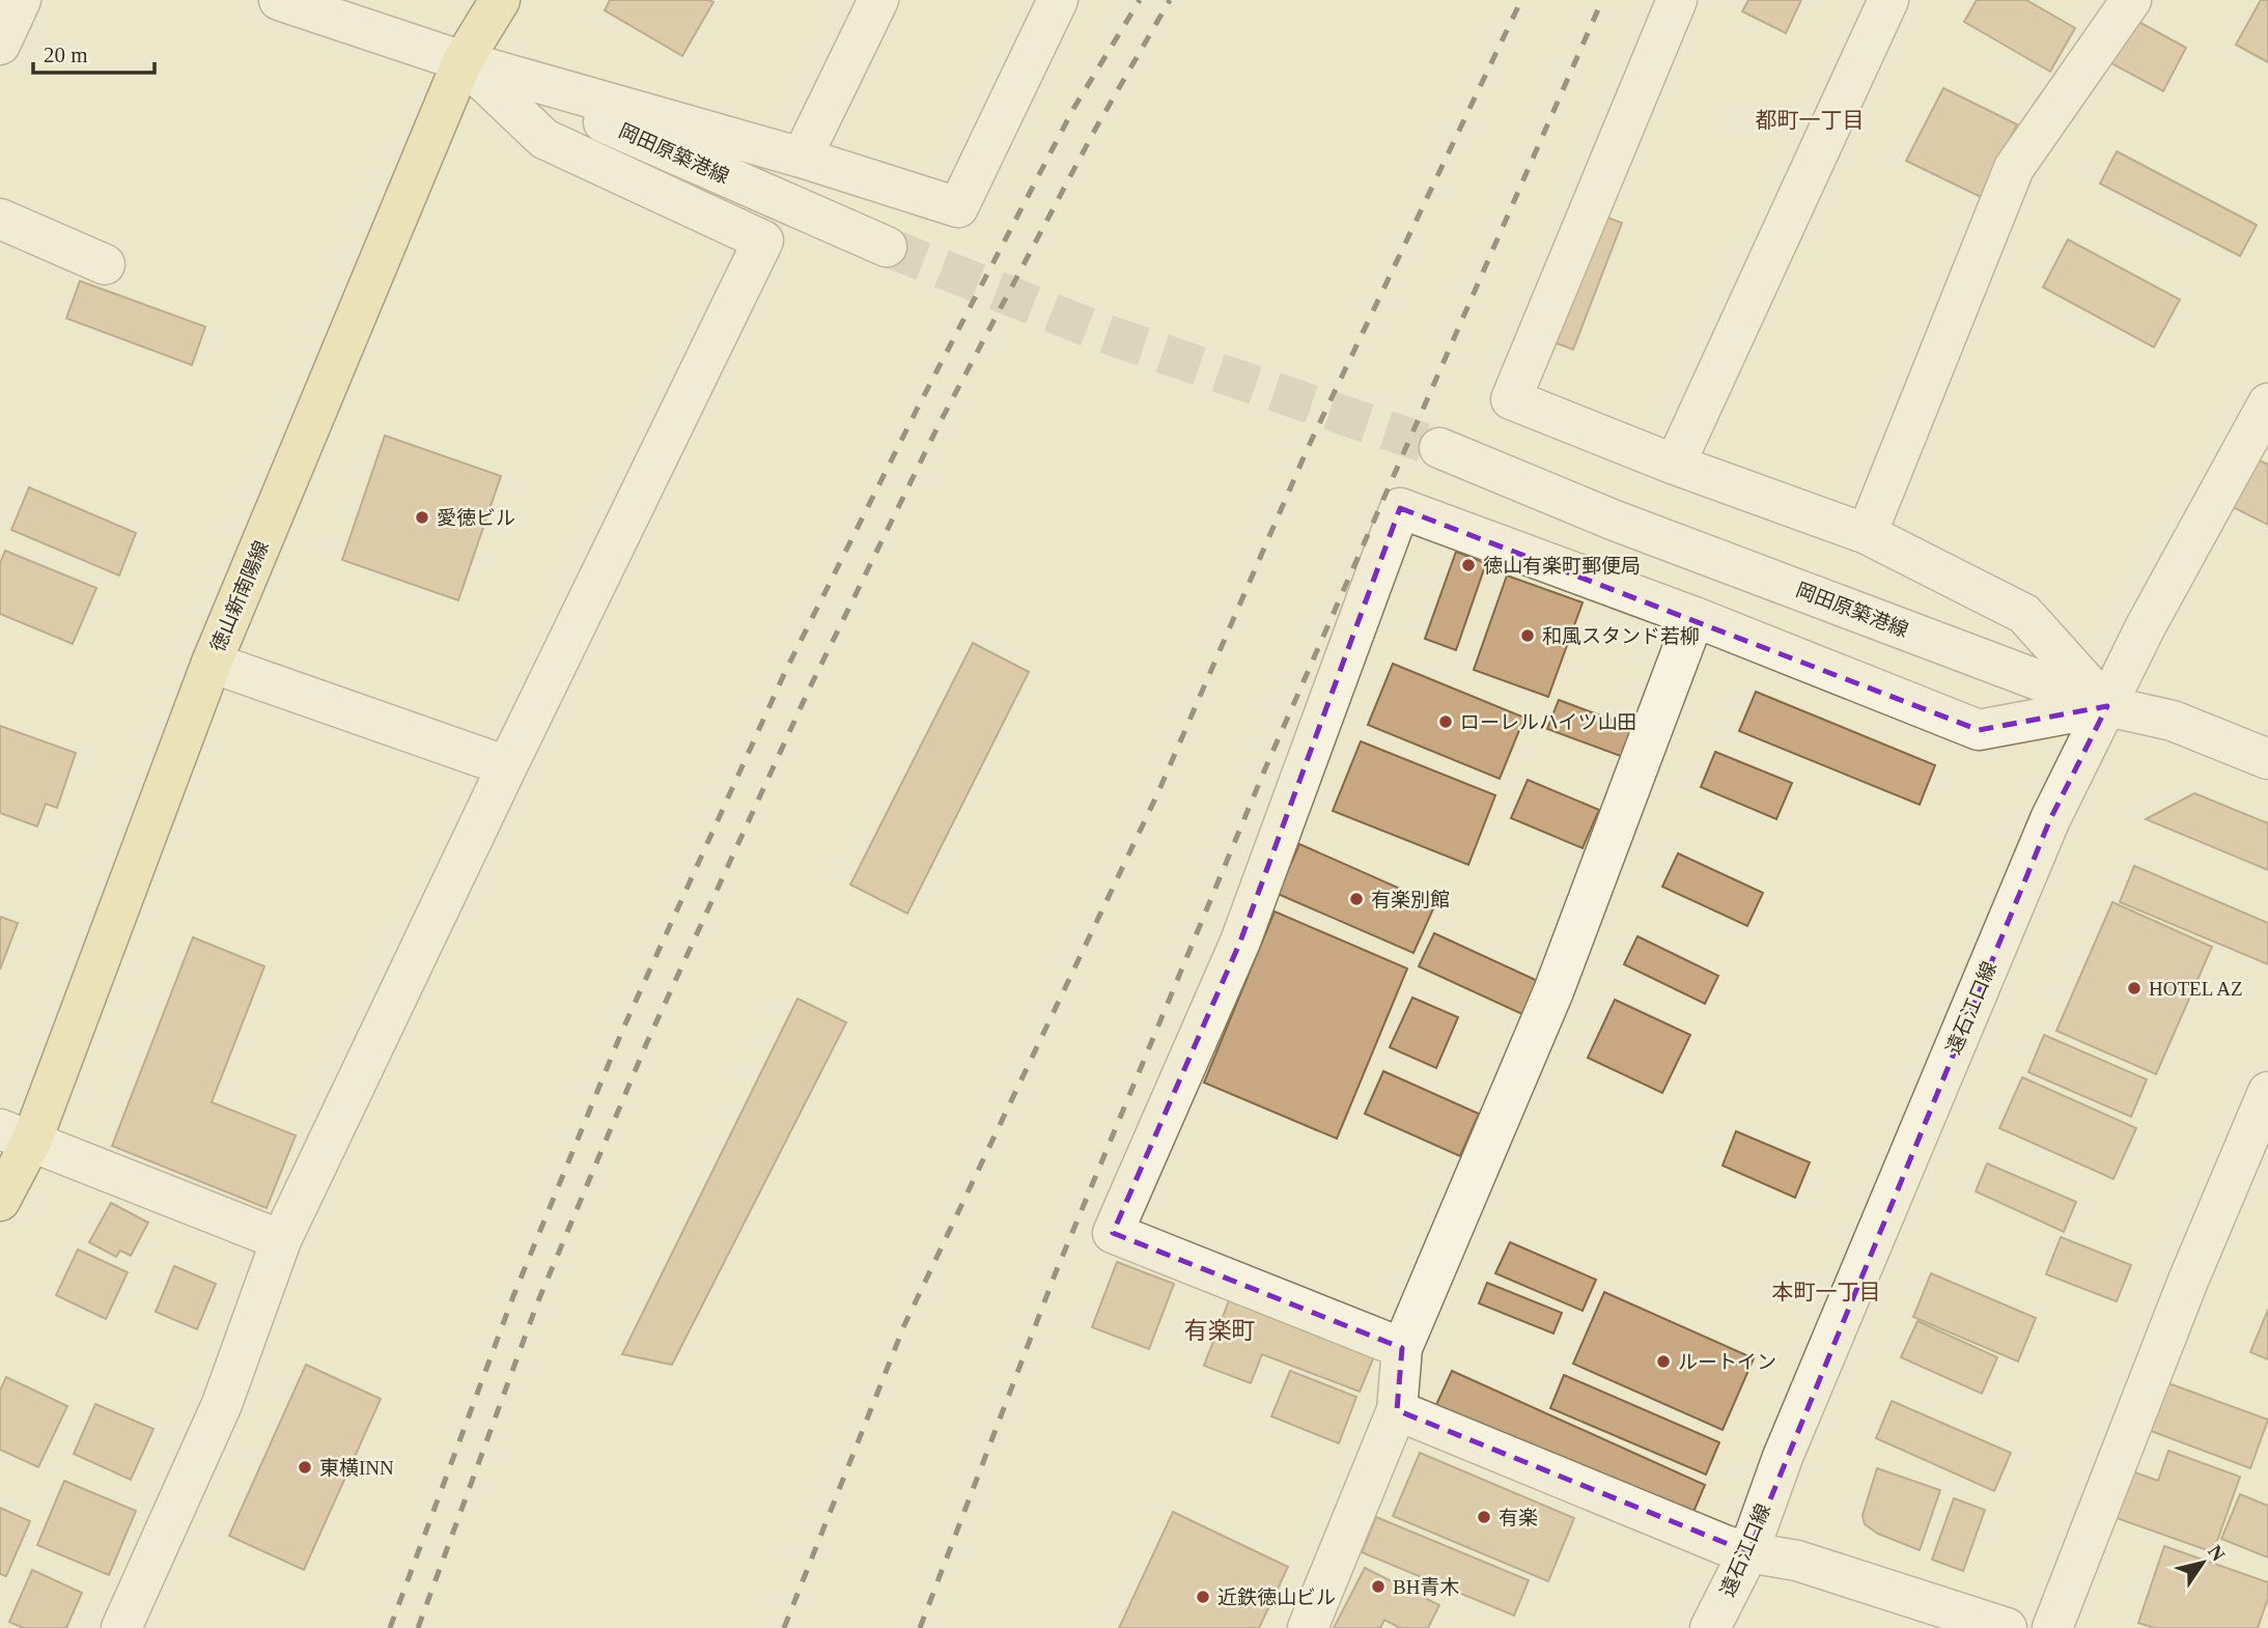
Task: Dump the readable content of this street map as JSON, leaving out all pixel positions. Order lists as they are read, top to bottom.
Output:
{
  "streets": {
    "main road": ["徳山新南陽線"],
    "street": ["岡田原築港線", "遠石江口線"]
  },
  "crossings": [
    ["岡田原築港線", "徳山新南陽線"],
    ["岡田原築港線", "遠石江口線"]
  ],
  "districts": ["都町一丁目", "本町一丁目", "有楽町"],
  "places": [
    "愛徳ビル",
    "徳山有楽町郵便局",
    "和風スタンド若柳",
    "ローレルハイツ山田",
    "有楽別館",
    "HOTEL AZ",
    "ルートイン",
    "東横INN",
    "有楽",
    "BH青木",
    "近鉄徳山ビル"
  ],
  "scale_bar": "20 m",
  "north": "top right"
}
